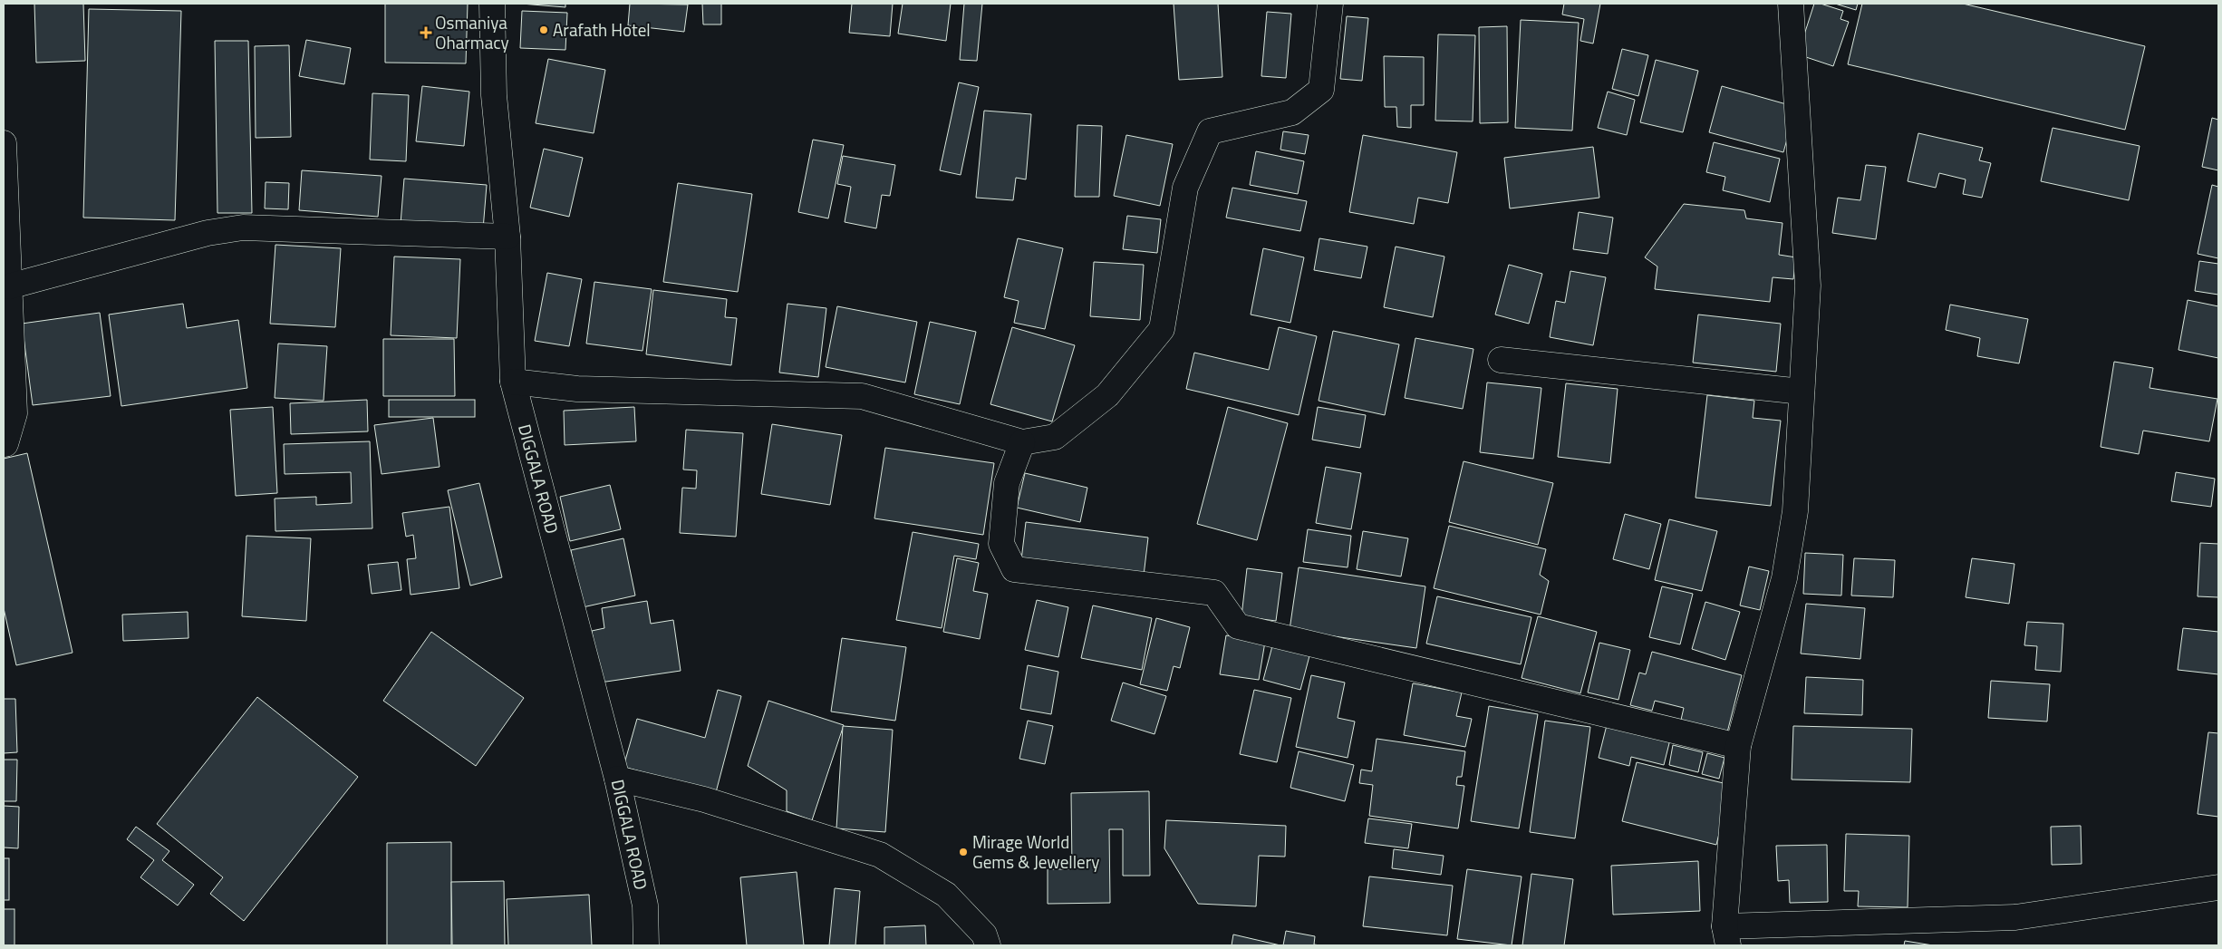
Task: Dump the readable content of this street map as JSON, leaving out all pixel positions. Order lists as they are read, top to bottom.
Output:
{
  "streets": {
    "street": ["DIGGALA ROAD"]
  },
  "places": {
    "other": ["Arafath Hotel", "Mirage World Gems & Jewellery"],
    "health": ["Osmaniya Oharmacy"]
  }
}
